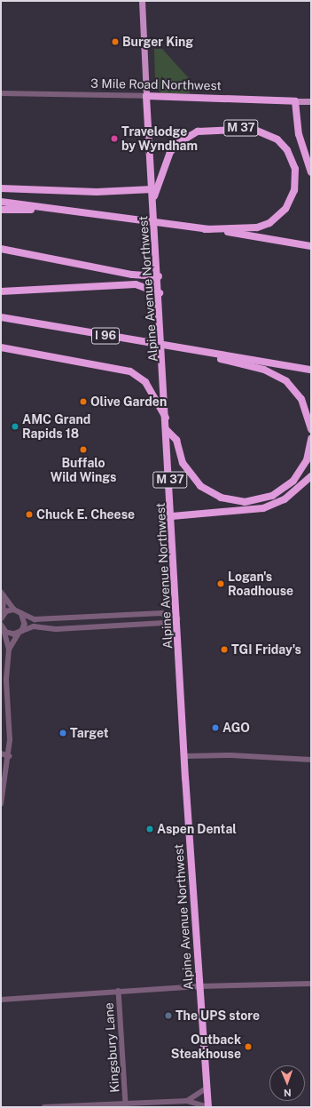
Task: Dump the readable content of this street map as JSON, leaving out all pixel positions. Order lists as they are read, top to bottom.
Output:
{
  "streets": {
    "highway": [
      "3 Mile Road Northwest",
      "M 37",
      "Alpine Avenue Northwest",
      "I 96"
    ],
    "street": ["Kingsbury Lane"]
  },
  "crossings": [
    ["3 Mile Road Northwest", "Alpine Avenue Northwest"],
    ["M 37", "Alpine Avenue Northwest"]
  ],
  "places": [
    "Burger King",
    "Travelodge by Wyndham",
    "Olive Garden",
    "AMC Grand Rapids 18",
    "Buffalo Wild Wings",
    "Chuck E. Cheese",
    "Logan's Roadhouse",
    "TGI Friday's",
    "AGO",
    "Target",
    "Aspen Dental",
    "The UPS store",
    "Outback Steakhouse"
  ],
  "north": "bottom"
}
